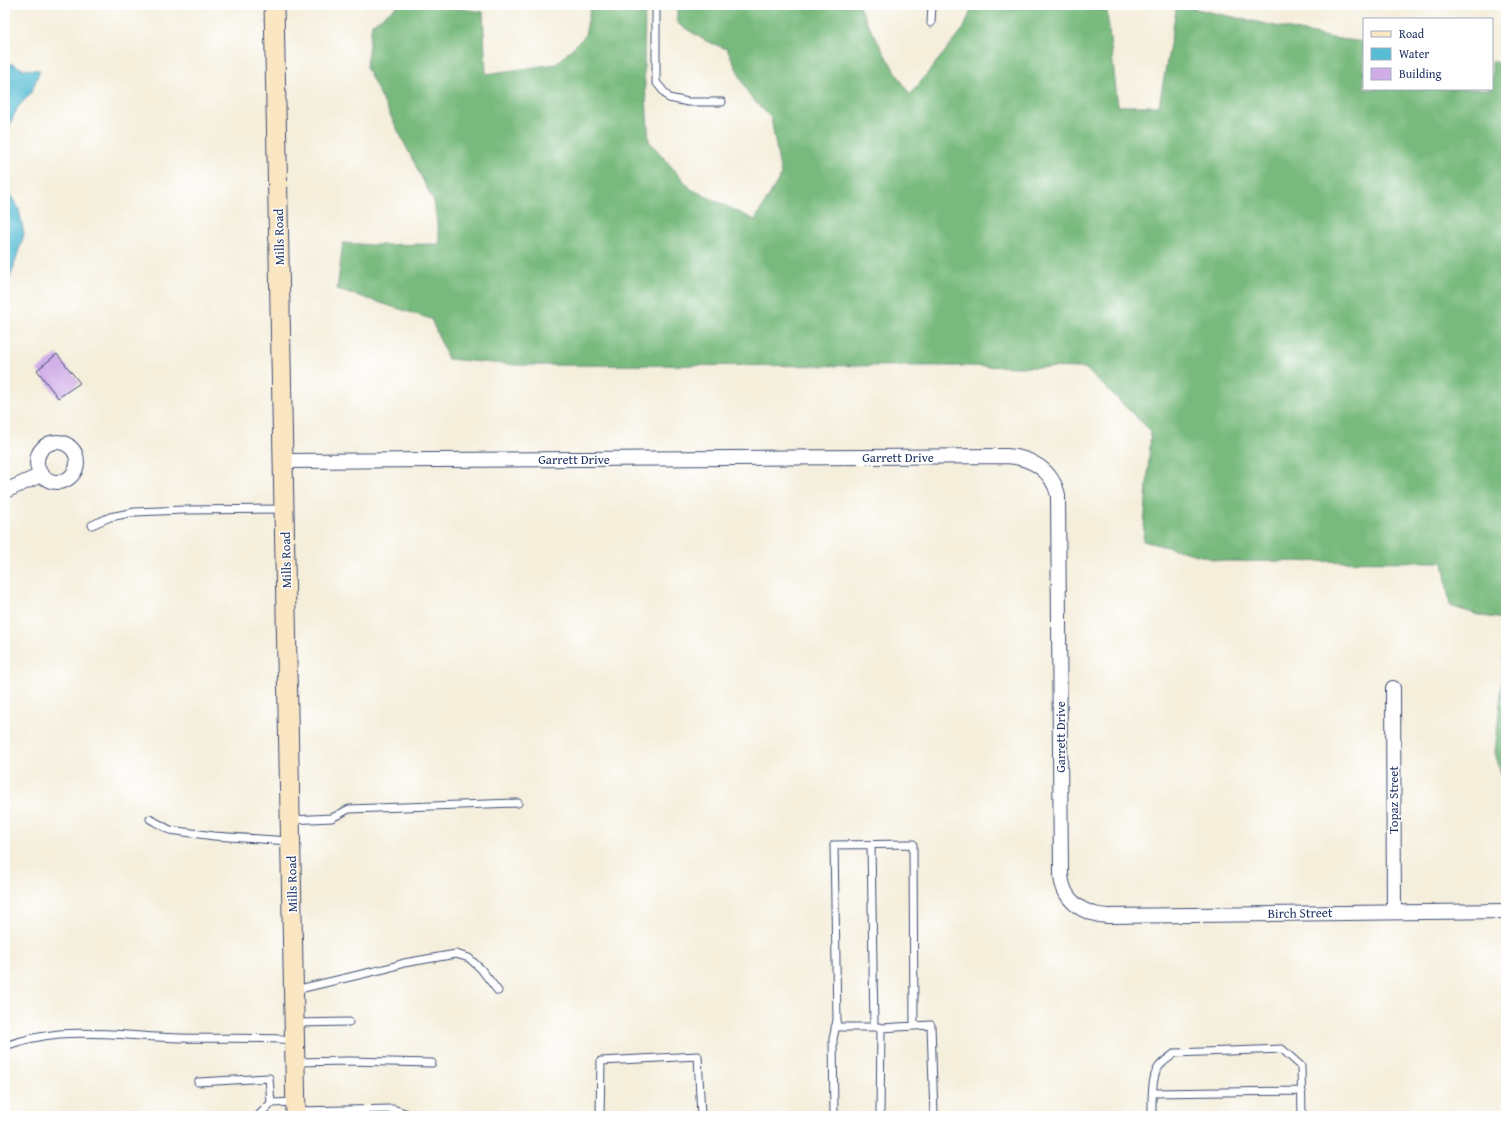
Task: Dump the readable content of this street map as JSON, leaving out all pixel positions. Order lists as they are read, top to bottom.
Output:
{
  "streets": {
    "street": [
      "Mills Road",
      "Garrett Drive",
      "Topaz Street",
      "Birch Street"
    ]
  },
  "crossings": [
    ["Mills Road", "Garrett Drive"],
    ["Garrett Drive", "Birch Street"],
    ["Topaz Street", "Birch Street"]
  ],
  "legend": ["Road", "Water", "Building"]
}
